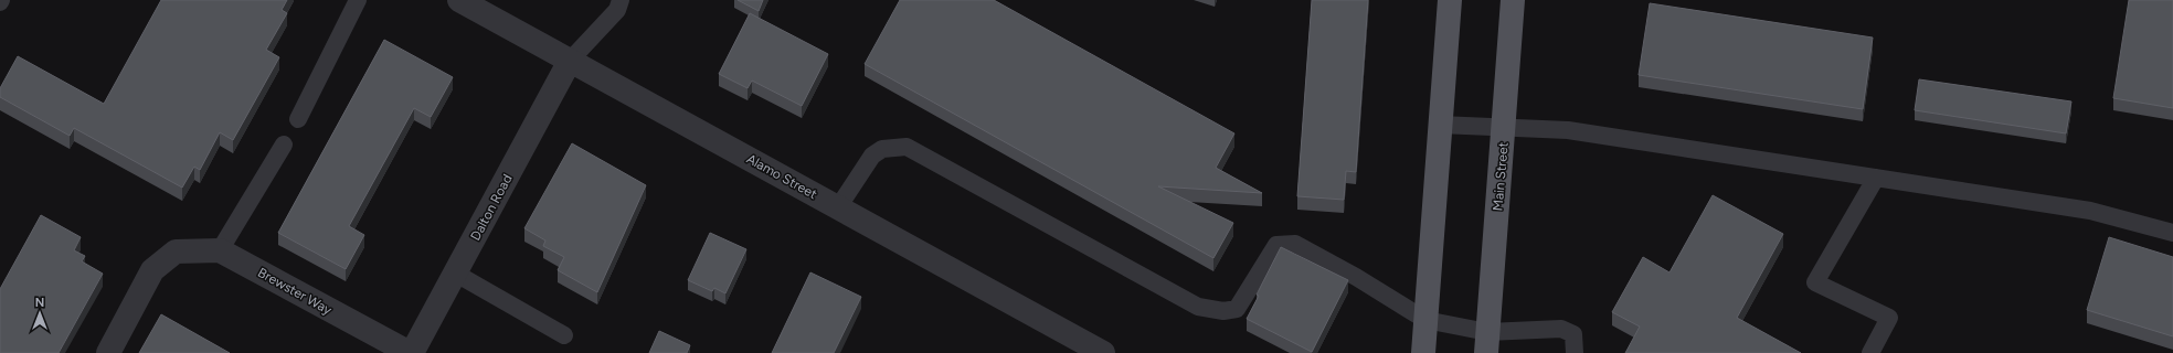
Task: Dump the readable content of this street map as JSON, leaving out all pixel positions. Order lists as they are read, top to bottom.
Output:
{
  "streets": {
    "main road": ["Main Street"],
    "street": ["Alamo Street", "Dalton Road", "Brewster Way"]
  },
  "crossings": [
    ["Alamo Street", "Dalton Road"],
    ["Dalton Road", "Brewster Way"]
  ],
  "north": "top"
}
